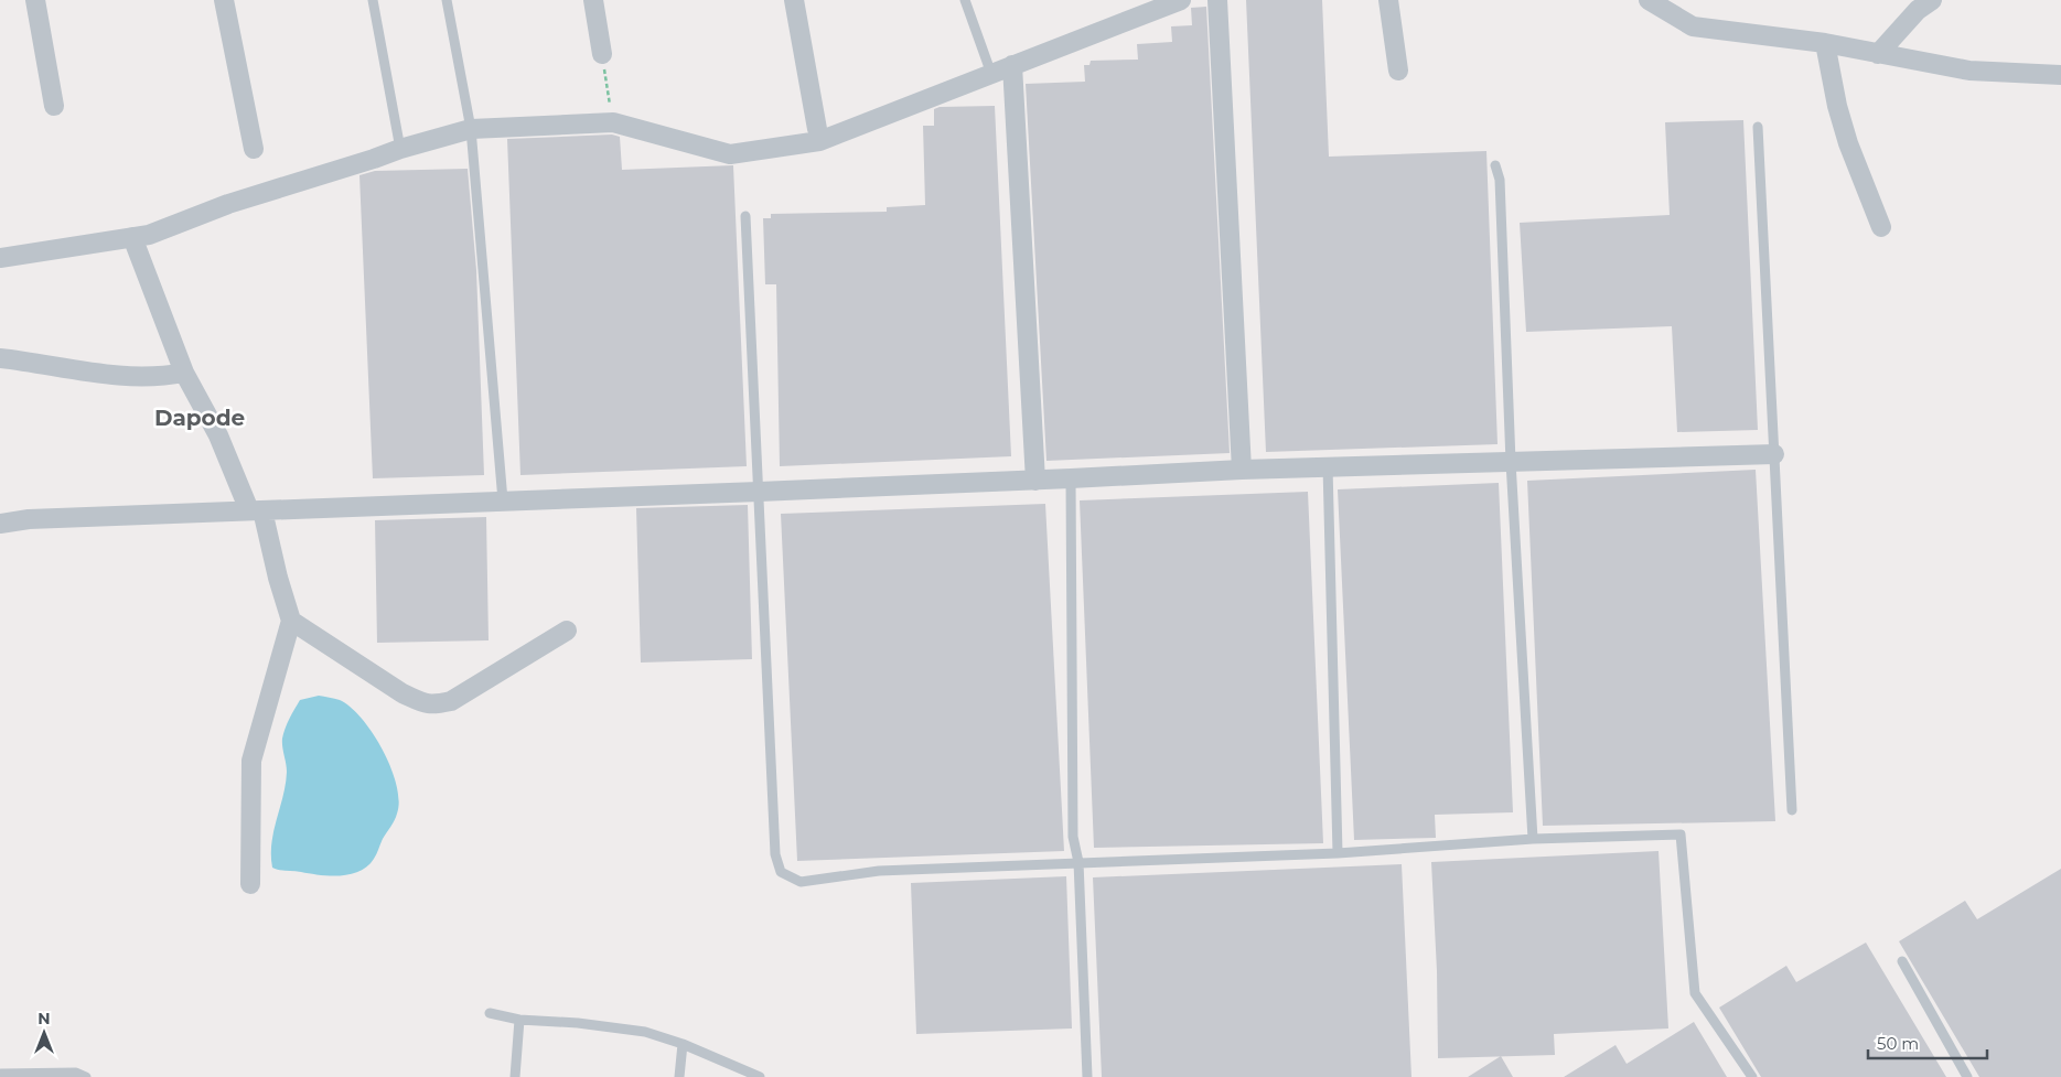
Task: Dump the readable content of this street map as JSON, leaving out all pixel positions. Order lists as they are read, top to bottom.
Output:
{
  "districts": ["Dapode"],
  "scale_bar": "50 m",
  "north": "top"
}
